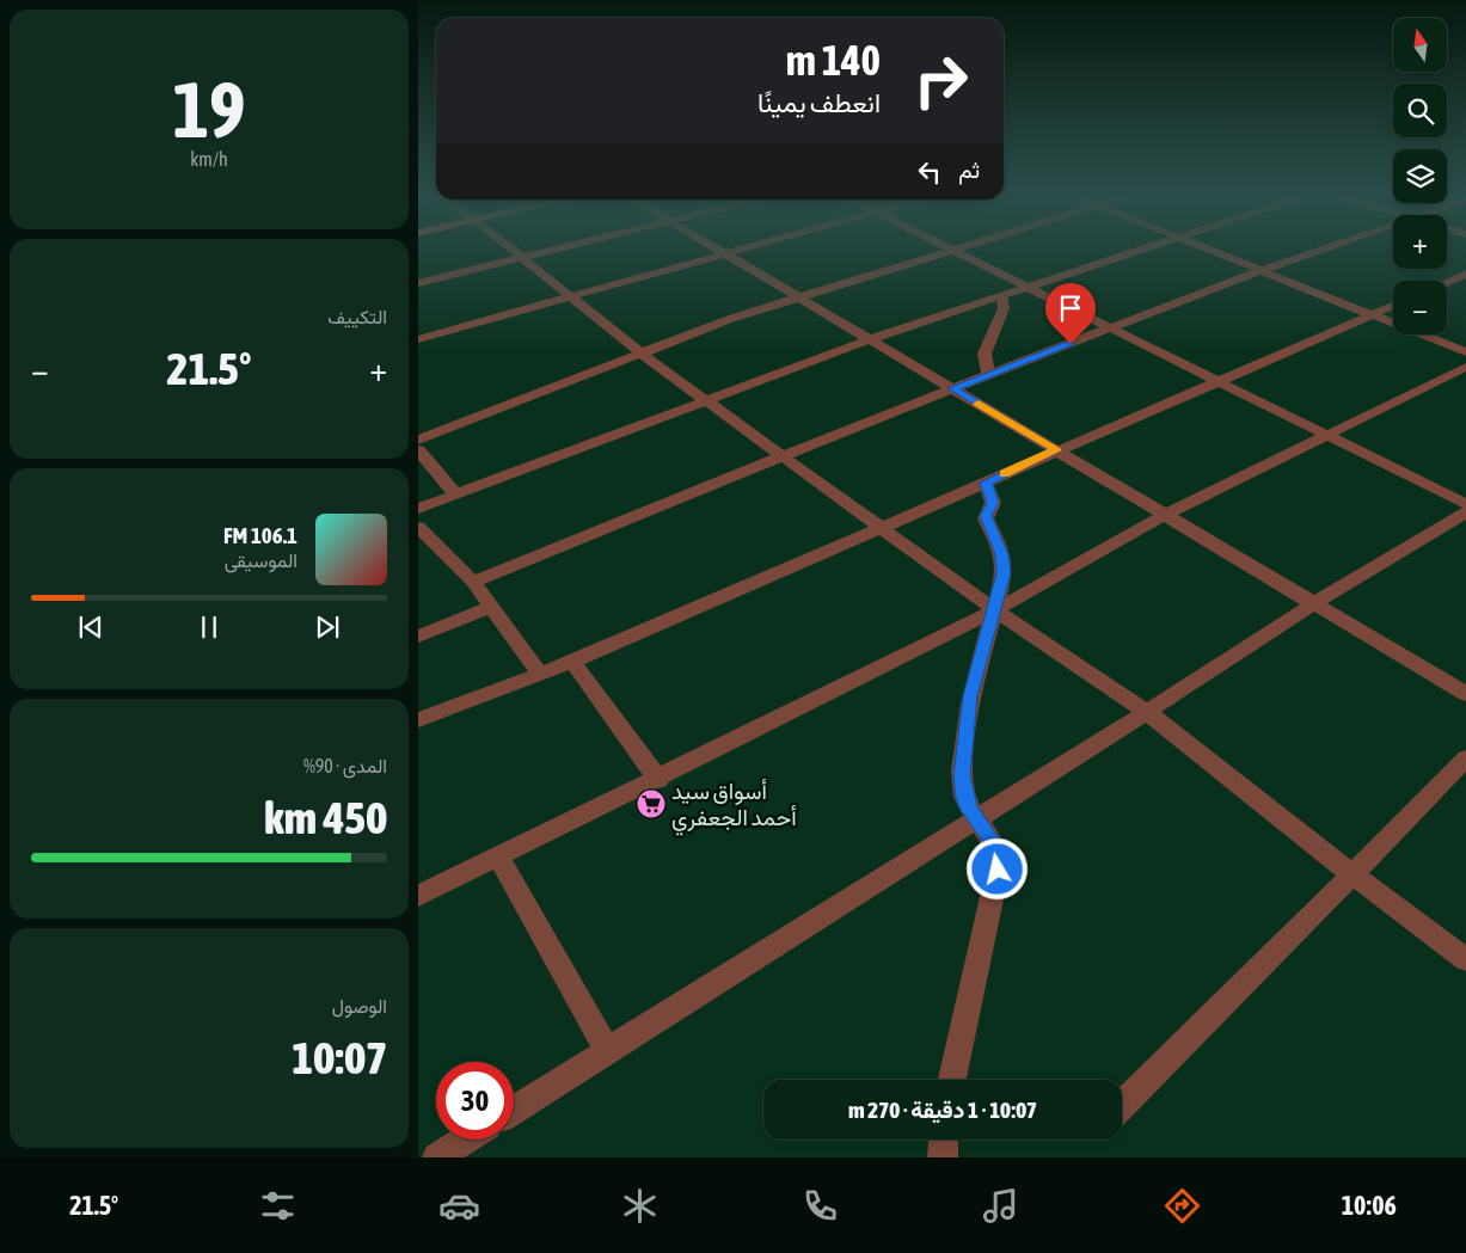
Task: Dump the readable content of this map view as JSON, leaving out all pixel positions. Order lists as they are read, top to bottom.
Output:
{
  "places": {
    "supermarket": ["أسواق سيد أحمد الجعفري"]
  },
  "north": "top",
  "page": {
    "tile": [
      ["19", "km/h"],
      "التكييف",
      ["المدى · 90%", "450 km"],
      ["الوصول", "10:07"]
    ],
    "map_buttons": ["+", "−"],
    "turn": ["140 m", "انعطف يمينًا"],
    "then": "ثم",
    "heat": ["−", "21.5°", "+"],
    "song": ["106.1 FM", "الموسيقى"],
    "limit": "30",
    "trip": "10:07 · 1 دقيقة · 270 m",
    "tabs": ["10:06", "21.5°"]
  }
}
